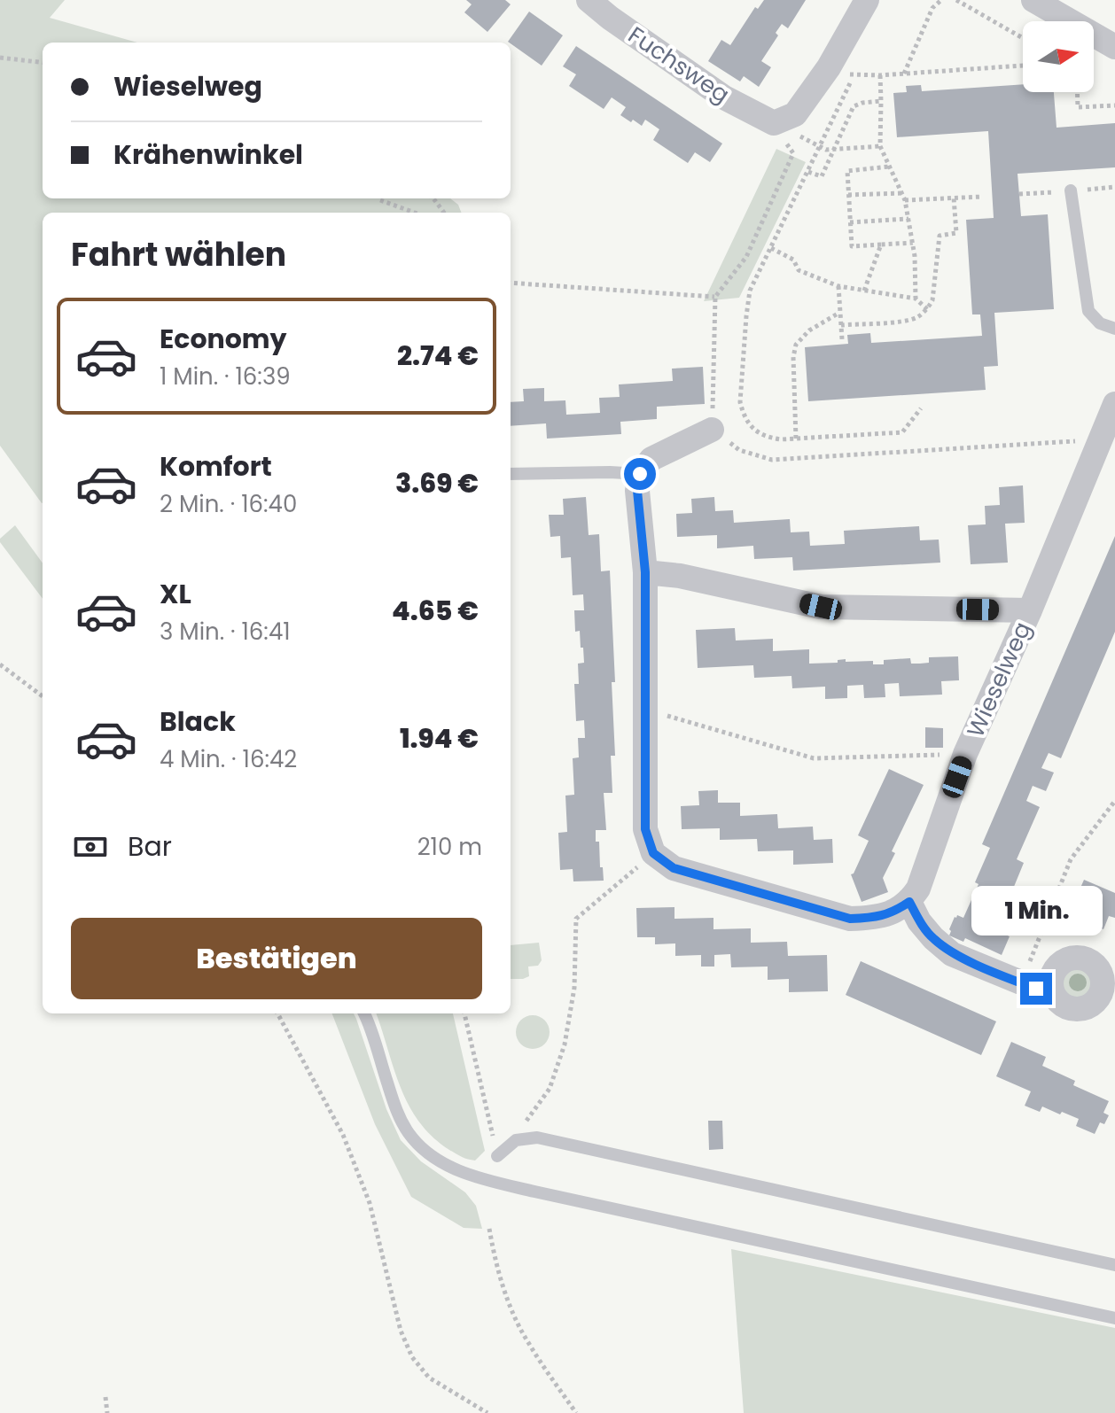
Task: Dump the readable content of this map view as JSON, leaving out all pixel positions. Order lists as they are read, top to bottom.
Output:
{
  "streets": {
    "street": ["Fuchsweg", "Wieselweg"]
  },
  "north": "right",
  "page": {
    "banner": ["Wieselweg", "Krähenwinkel"],
    "heading": "Fahrt wählen",
    "list": [
      {
        "name": "Economy",
        "note": "1 Min. · 16:39",
        "value": "2.74 €"
      },
      {
        "name": "Komfort",
        "note": "2 Min. · 16:40",
        "value": "3.69 €"
      },
      {
        "name": "XL",
        "note": "3 Min. · 16:41",
        "value": "4.65 €"
      },
      {
        "name": "Black",
        "note": "4 Min. · 16:42",
        "value": "1.94 €"
      }
    ],
    "pay": ["Bar", "210 m"],
    "bubble": "1 Min.",
    "buttons": "Bestätigen"
  }
}
